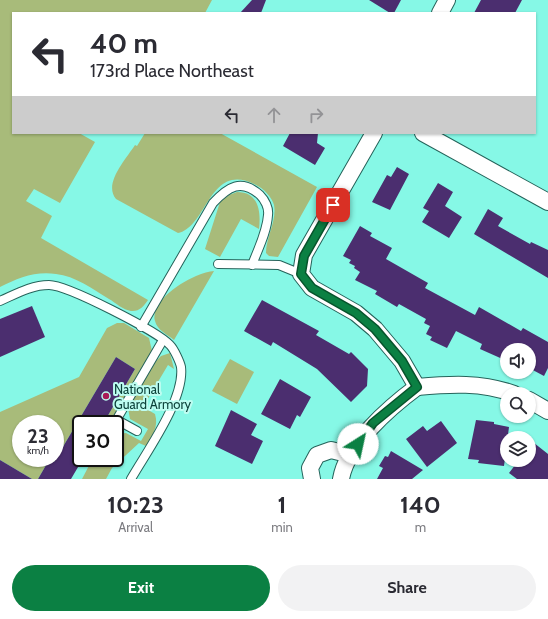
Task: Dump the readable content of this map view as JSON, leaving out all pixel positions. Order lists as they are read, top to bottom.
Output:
{
  "places": ["National Guard Armory"],
  "page": {
    "turn": ["40 m", "173rd Place Northeast"],
    "speed": "23 km/h",
    "limit": "30",
    "eta": [
      "10:23",
      "Arrival",
      "1",
      "min",
      "140",
      "m"
    ],
    "buttons": ["Exit", "Share"]
  }
}
